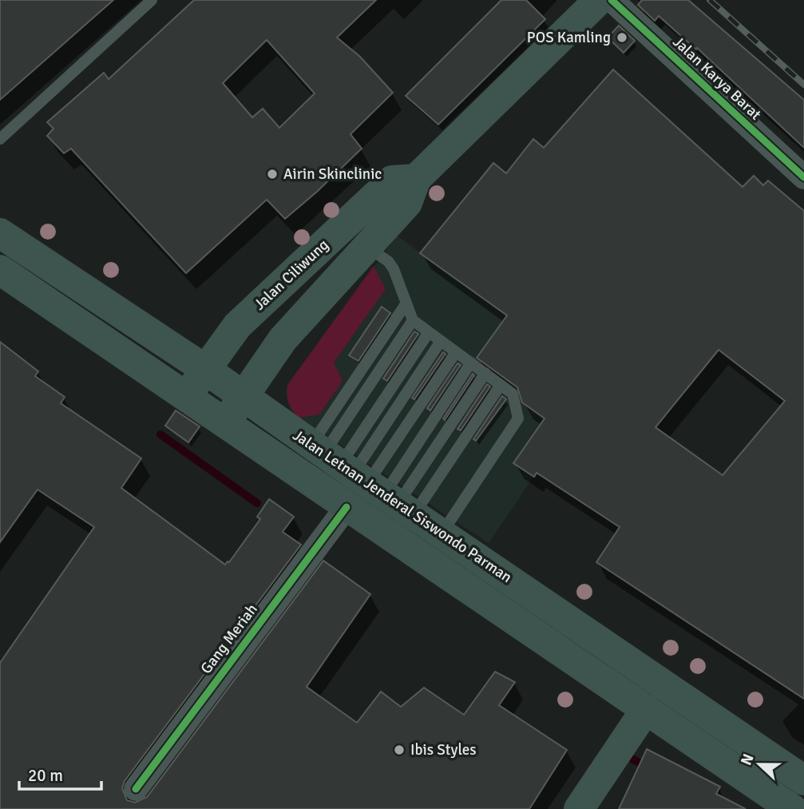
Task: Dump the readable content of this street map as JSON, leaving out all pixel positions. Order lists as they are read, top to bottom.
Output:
{
  "streets": {
    "main road": ["Jalan Ciliwung", "Jalan Letnan Jenderal Siswondo Parman"],
    "street": ["Jalan Karya Barat", "Gang Meriah"]
  },
  "crossings": [
    ["Jalan Ciliwung", "Jalan Letnan Jenderal Siswondo Parman"],
    ["Jalan Letnan Jenderal Siswondo Parman", "Gang Meriah"]
  ],
  "places": ["POS Kamling", "Airin Skinclinic", "Ibis Styles"],
  "scale_bar": "20 m",
  "north": "left"
}
